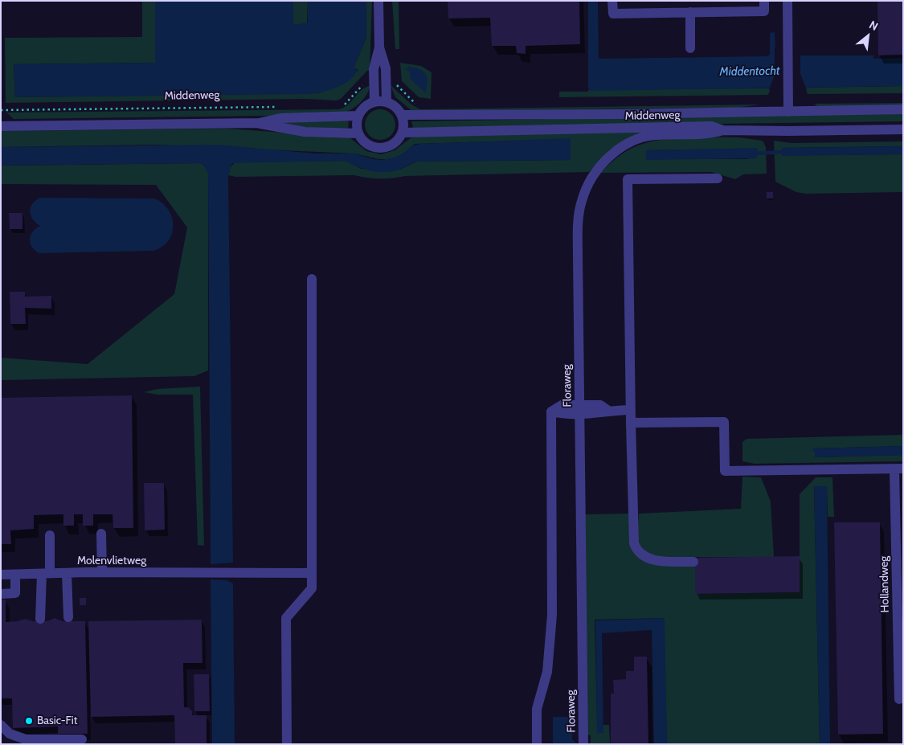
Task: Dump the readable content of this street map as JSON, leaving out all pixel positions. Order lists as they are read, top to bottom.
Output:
{
  "streets": {
    "street": [
      "Middenweg",
      "Floraweg",
      "Molenvlietweg",
      "Hollandweg"
    ]
  },
  "crossings": [
    ["Middenweg", "Floraweg"]
  ],
  "water": ["Middentocht"],
  "places": ["Basic-Fit"],
  "north": "top right"
}
